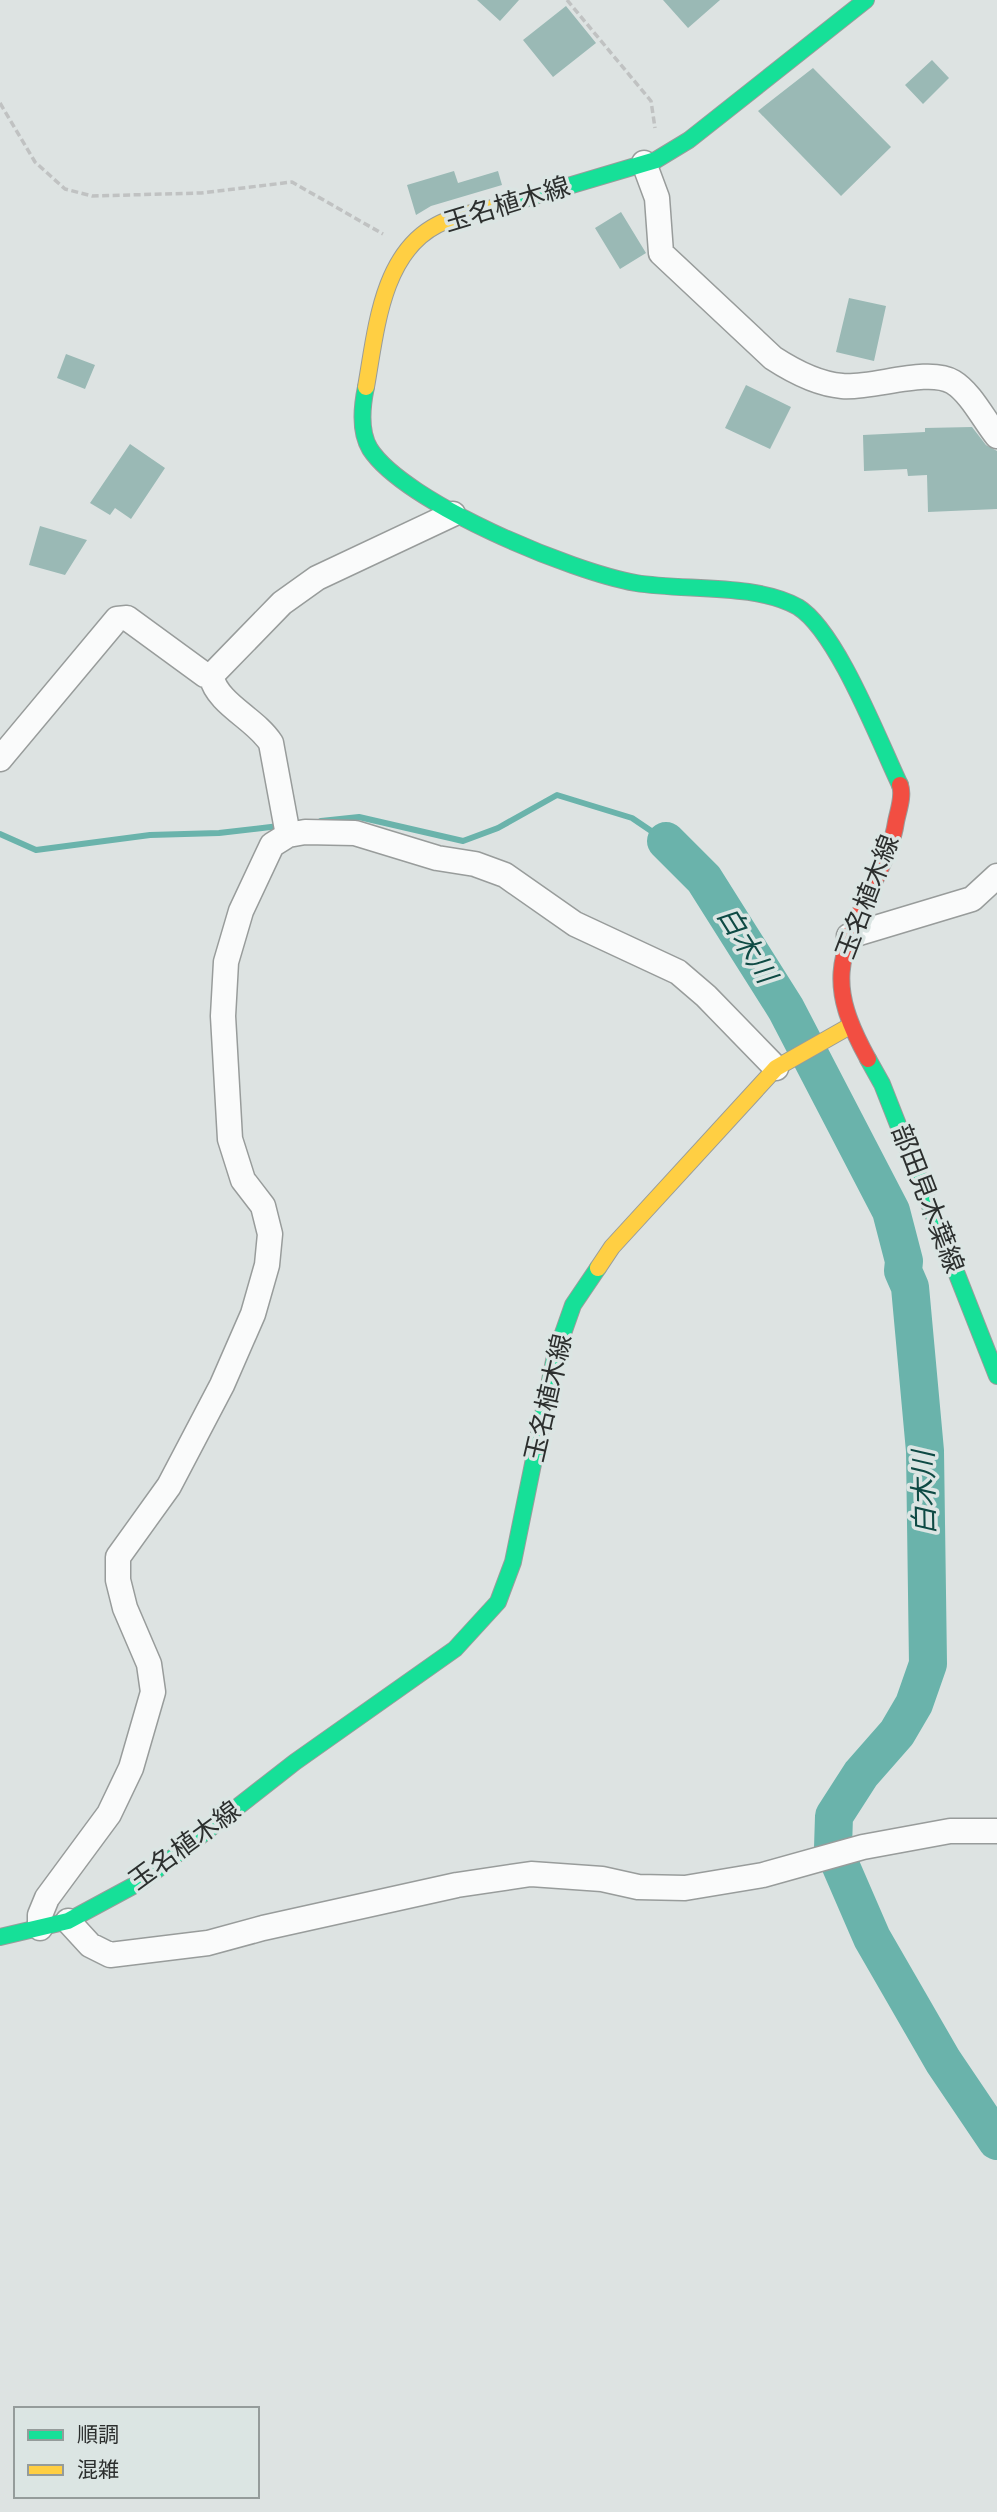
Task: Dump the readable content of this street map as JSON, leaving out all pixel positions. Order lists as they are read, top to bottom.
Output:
{
  "streets": {
    "main road": ["玉名植木線", "部田見木葉線"]
  },
  "crossings": [
    ["玉名植木線", "部田見木葉線"]
  ],
  "water": ["白木川"],
  "legend": ["順調", "混雑"]
}
